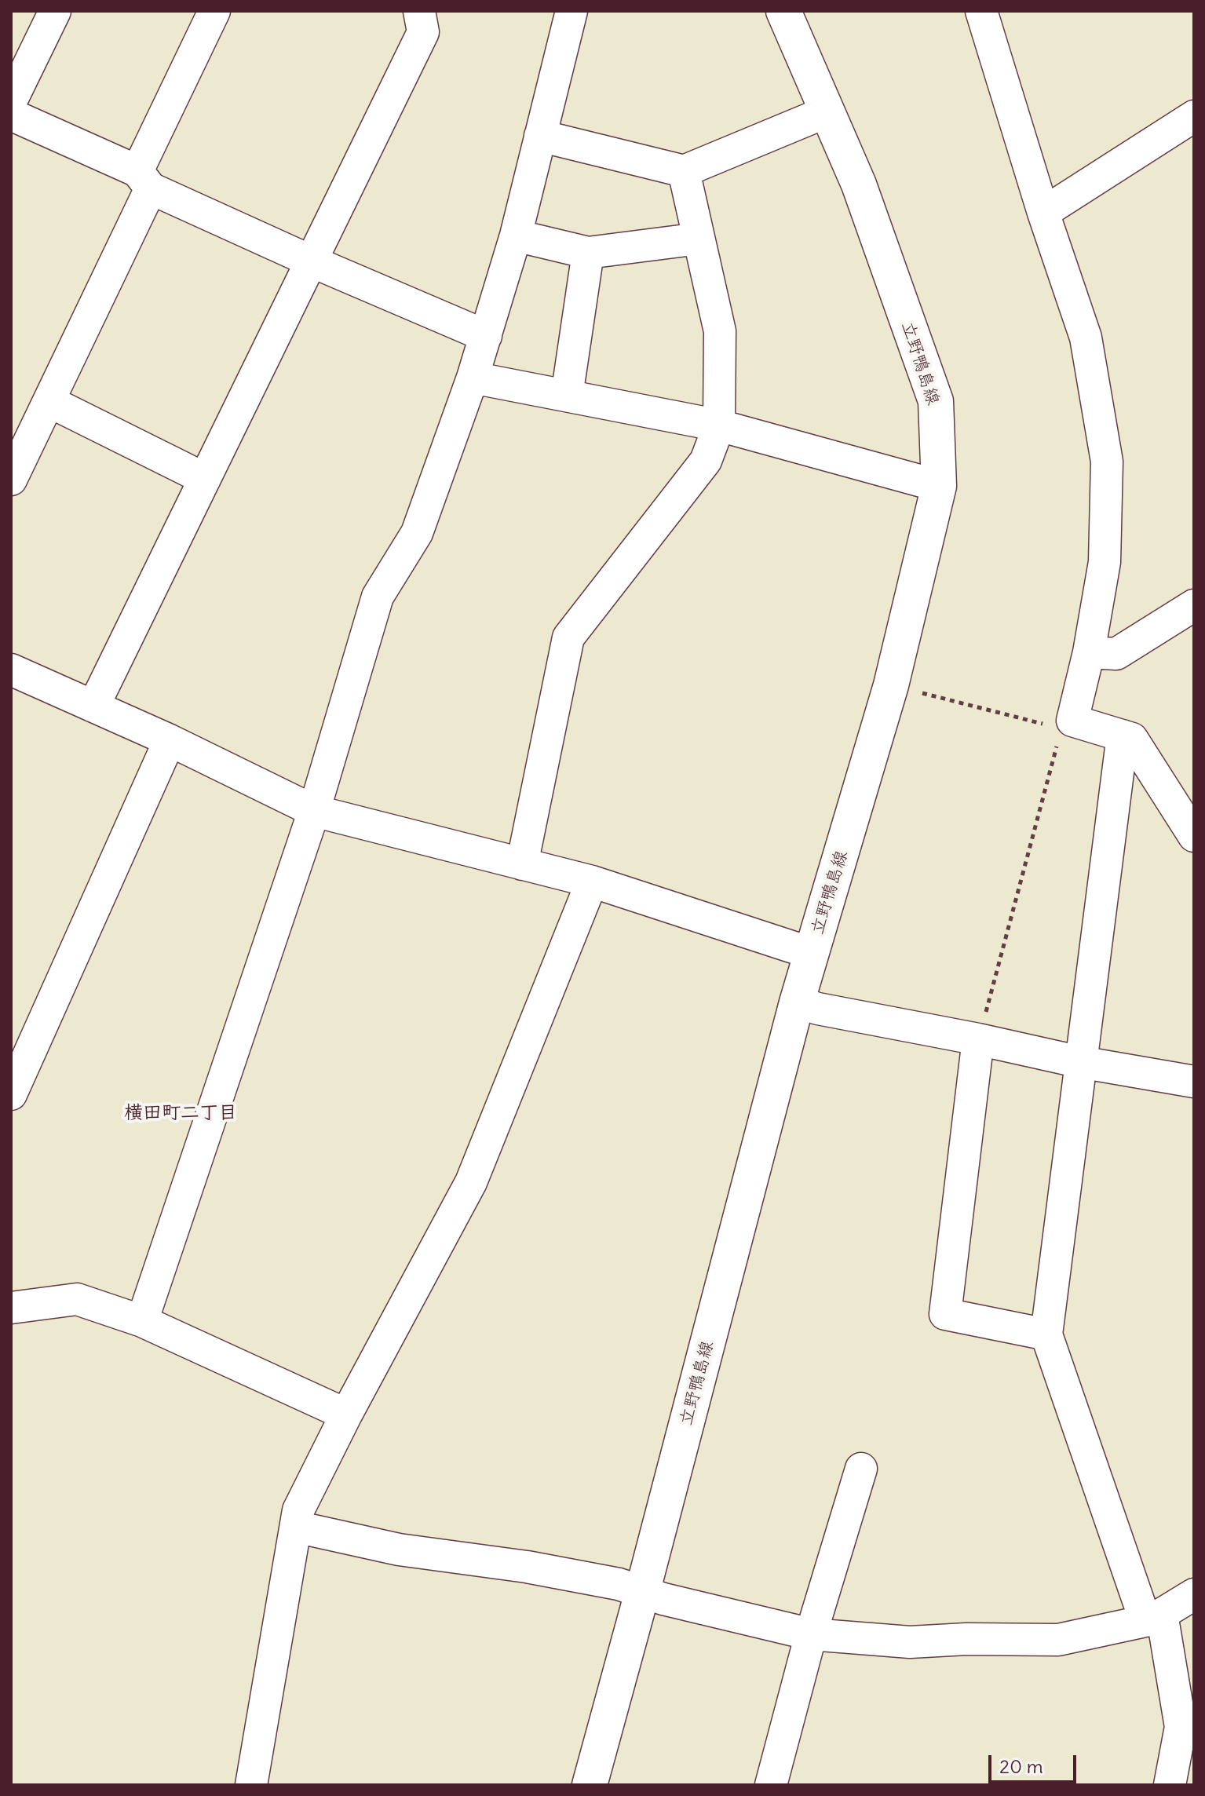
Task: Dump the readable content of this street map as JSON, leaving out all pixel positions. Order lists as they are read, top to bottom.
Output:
{
  "streets": {
    "main road": ["立野鴨島線"]
  },
  "districts": ["横田町二丁目"],
  "scale_bar": "20 m"
}
